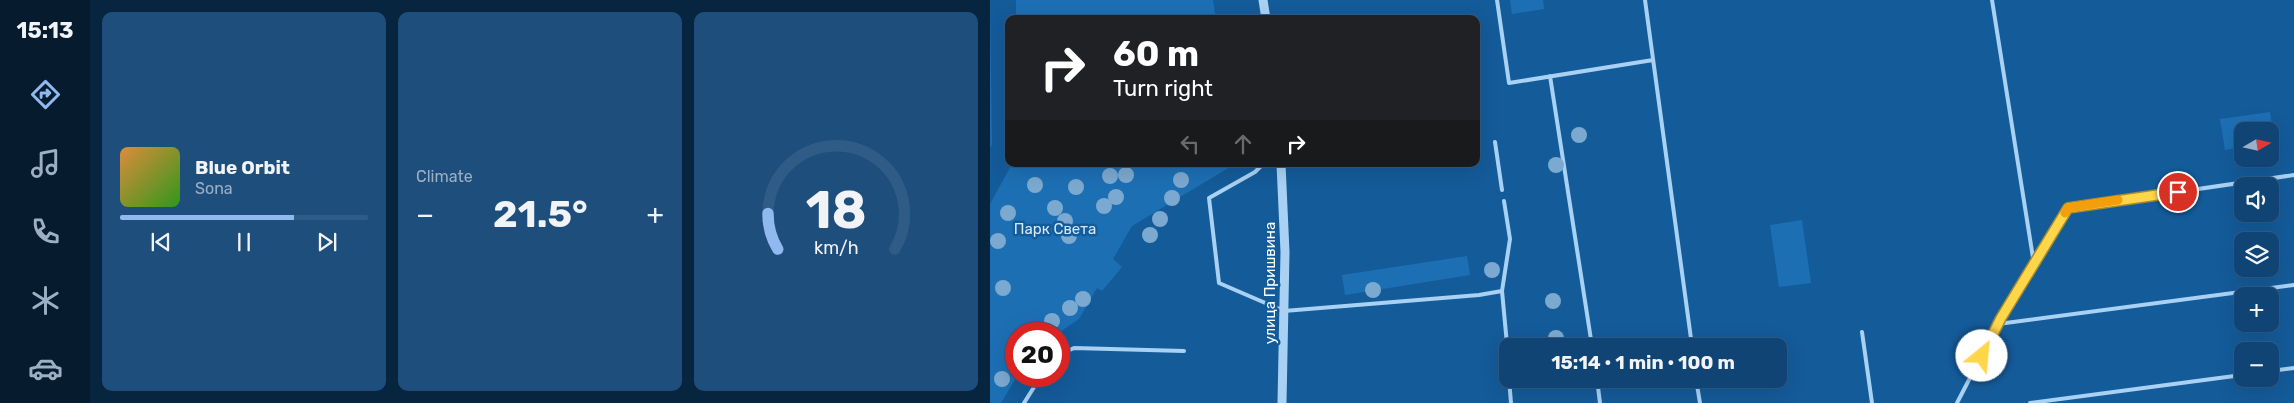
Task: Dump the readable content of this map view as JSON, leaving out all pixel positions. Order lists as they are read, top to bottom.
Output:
{
  "streets": {
    "street": ["улица Пришвина"]
  },
  "parks": ["Парк Света"],
  "north": "right",
  "page": {
    "tabs": "15:13",
    "tile": "Climate",
    "turn": ["60 m", "Turn right"],
    "map_buttons": ["+", "−"],
    "song": ["Blue Orbit", "Sona"],
    "heat": ["−", "21.5°", "+"],
    "limit": "20",
    "trip": "15:14 · 1 min · 100 m",
    "gauge": ["18", "km/h"]
  }
}
